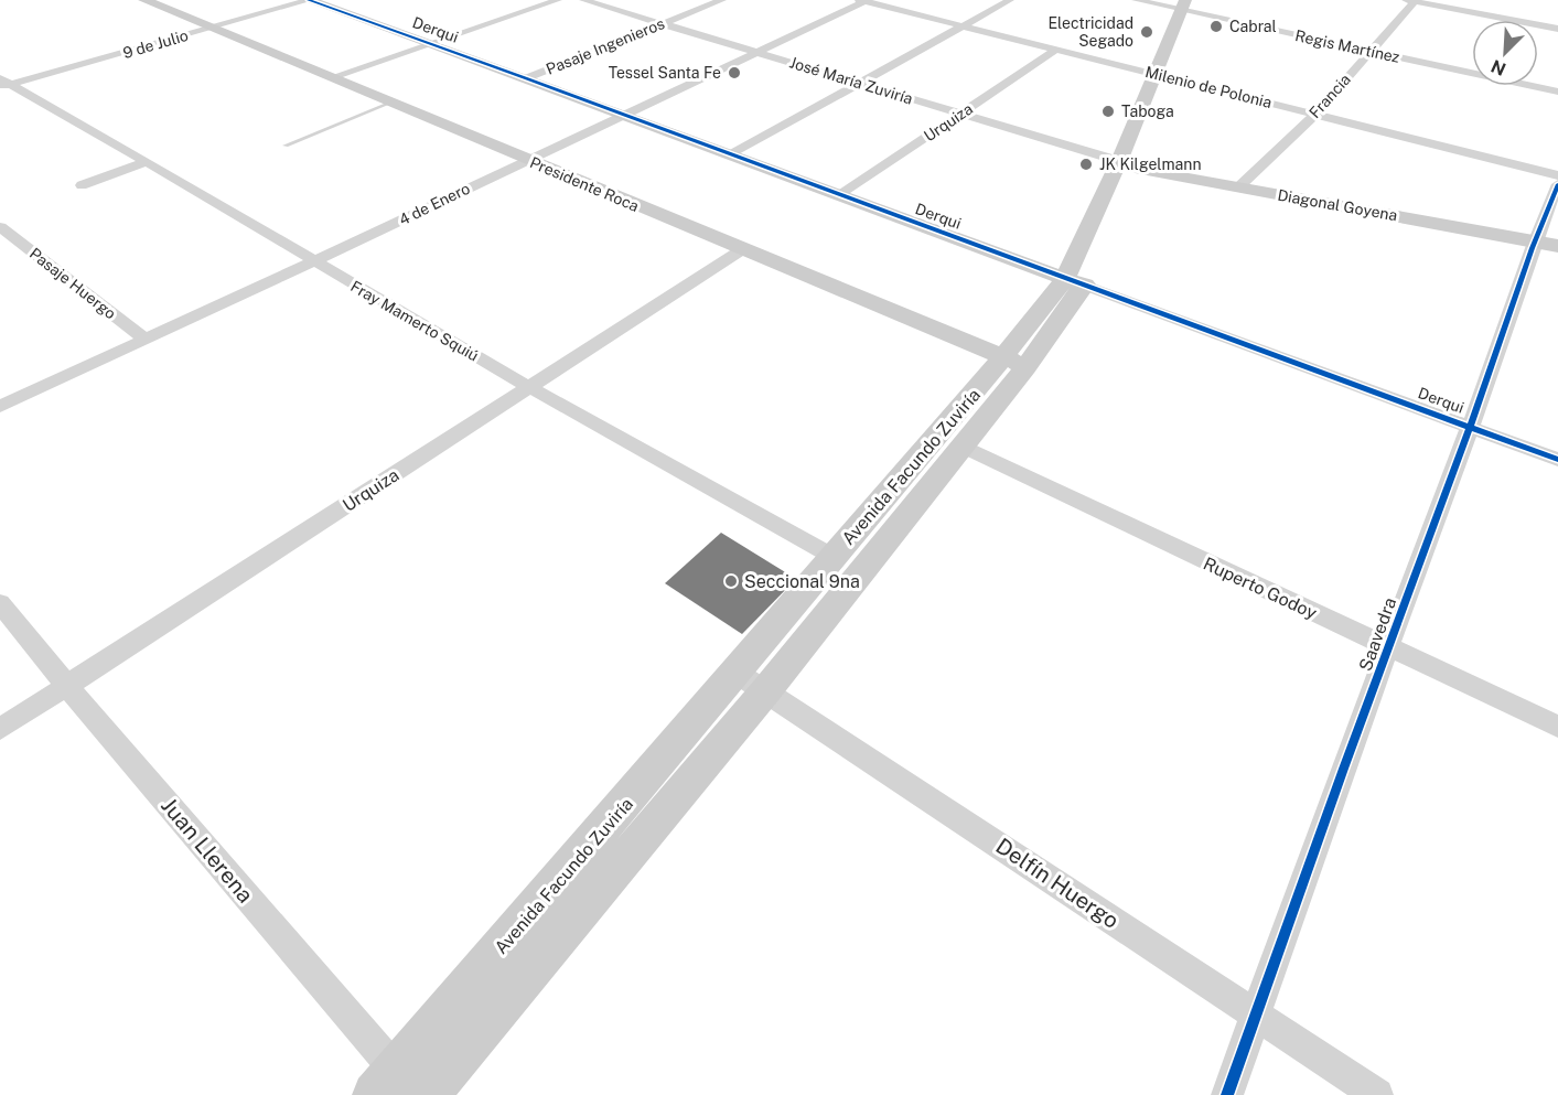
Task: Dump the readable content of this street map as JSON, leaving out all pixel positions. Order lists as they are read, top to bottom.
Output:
{
  "streets": {
    "street": [
      "Derqui",
      "9 de Julio",
      "Pasaje Ingenieros",
      "Regis Martínez",
      "José María Zuviría",
      "Milenio de Polonia",
      "Francia",
      "Urquiza",
      "Presidente Roca",
      "4 de Enero",
      "Diagonal Goyena",
      "Pasaje Huergo",
      "Fray Mamerto Squiú",
      "Avenida Facundo Zuviría",
      "Ruperto Godoy",
      "Saavedra",
      "Juan Llerena",
      "Delfín Huergo"
    ]
  },
  "crossings": [
    ["Derqui", "9 de Julio"],
    ["Derqui", "Pasaje Ingenieros"],
    ["Derqui", "Urquiza"],
    ["Derqui", "4 de Enero"],
    ["Derqui", "Avenida Facundo Zuviría"],
    ["Derqui", "Saavedra"],
    ["9 de Julio", "Presidente Roca"],
    ["9 de Julio", "Fray Mamerto Squiú"],
    ["Pasaje Ingenieros", "José María Zuviría"],
    ["Regis Martínez", "Francia"],
    ["Regis Martínez", "Avenida Facundo Zuviría"],
    ["José María Zuviría", "Urquiza"],
    ["José María Zuviría", "4 de Enero"],
    ["José María Zuviría", "Diagonal Goyena"],
    ["José María Zuviría", "Avenida Facundo Zuviría"],
    ["Milenio de Polonia", "Francia"],
    ["Milenio de Polonia", "Urquiza"],
    ["Milenio de Polonia", "4 de Enero"],
    ["Milenio de Polonia", "Avenida Facundo Zuviría"],
    ["Francia", "Diagonal Goyena"],
    ["Urquiza", "Presidente Roca"],
    ["Urquiza", "Fray Mamerto Squiú"],
    ["Urquiza", "Juan Llerena"],
    ["Presidente Roca", "4 de Enero"],
    ["Presidente Roca", "Avenida Facundo Zuviría"],
    ["4 de Enero", "Pasaje Huergo"],
    ["4 de Enero", "Fray Mamerto Squiú"],
    ["Diagonal Goyena", "Avenida Facundo Zuviría"],
    ["Diagonal Goyena", "Saavedra"],
    ["Fray Mamerto Squiú", "Avenida Facundo Zuviría"],
    ["Avenida Facundo Zuviría", "Ruperto Godoy"],
    ["Avenida Facundo Zuviría", "Juan Llerena"],
    ["Avenida Facundo Zuviría", "Delfín Huergo"],
    ["Ruperto Godoy", "Saavedra"],
    ["Saavedra", "Delfín Huergo"]
  ],
  "places": [
    "Cabral",
    "Electricidad Segado",
    "Tessel Santa Fe",
    "Taboga",
    "JK Kilgelmann",
    "Seccional 9na"
  ],
  "north": "bottom left"
}
